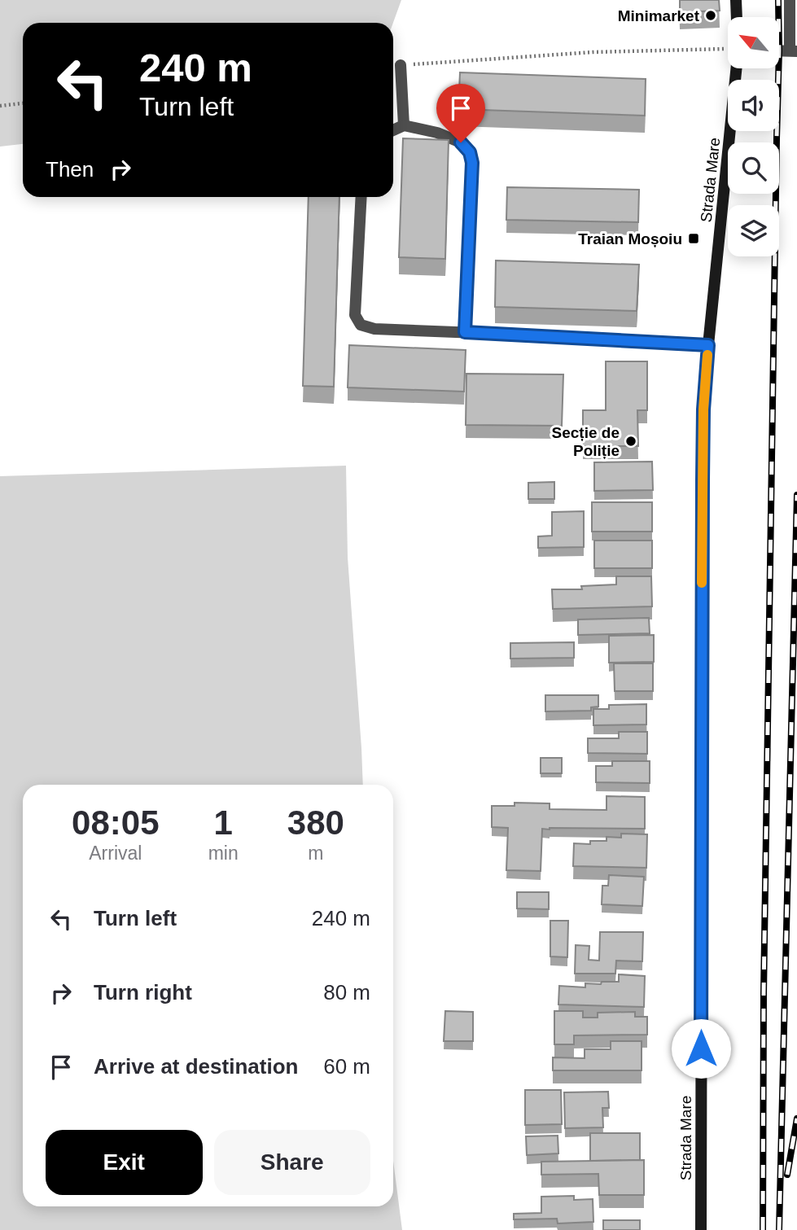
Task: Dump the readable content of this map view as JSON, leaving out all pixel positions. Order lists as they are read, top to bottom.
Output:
{
  "streets": {
    "main road": ["Strada Mare"]
  },
  "places": {
    "other": ["Minimarket", "Secție de Poliție"],
    "transit": ["Traian Moșoiu"]
  },
  "north": "top left",
  "page": {
    "turn": ["240 m", "Turn left"],
    "then": "Then",
    "eta": [
      "08:05",
      "Arrival",
      "1",
      "min",
      "380",
      "m"
    ],
    "list": [
      {
        "name": "Turn left",
        "value": "240 m"
      },
      {
        "name": "Turn right",
        "value": "80 m"
      },
      {
        "name": "Arrive at destination",
        "value": "60 m"
      }
    ],
    "buttons": ["Exit", "Share"]
  }
}
